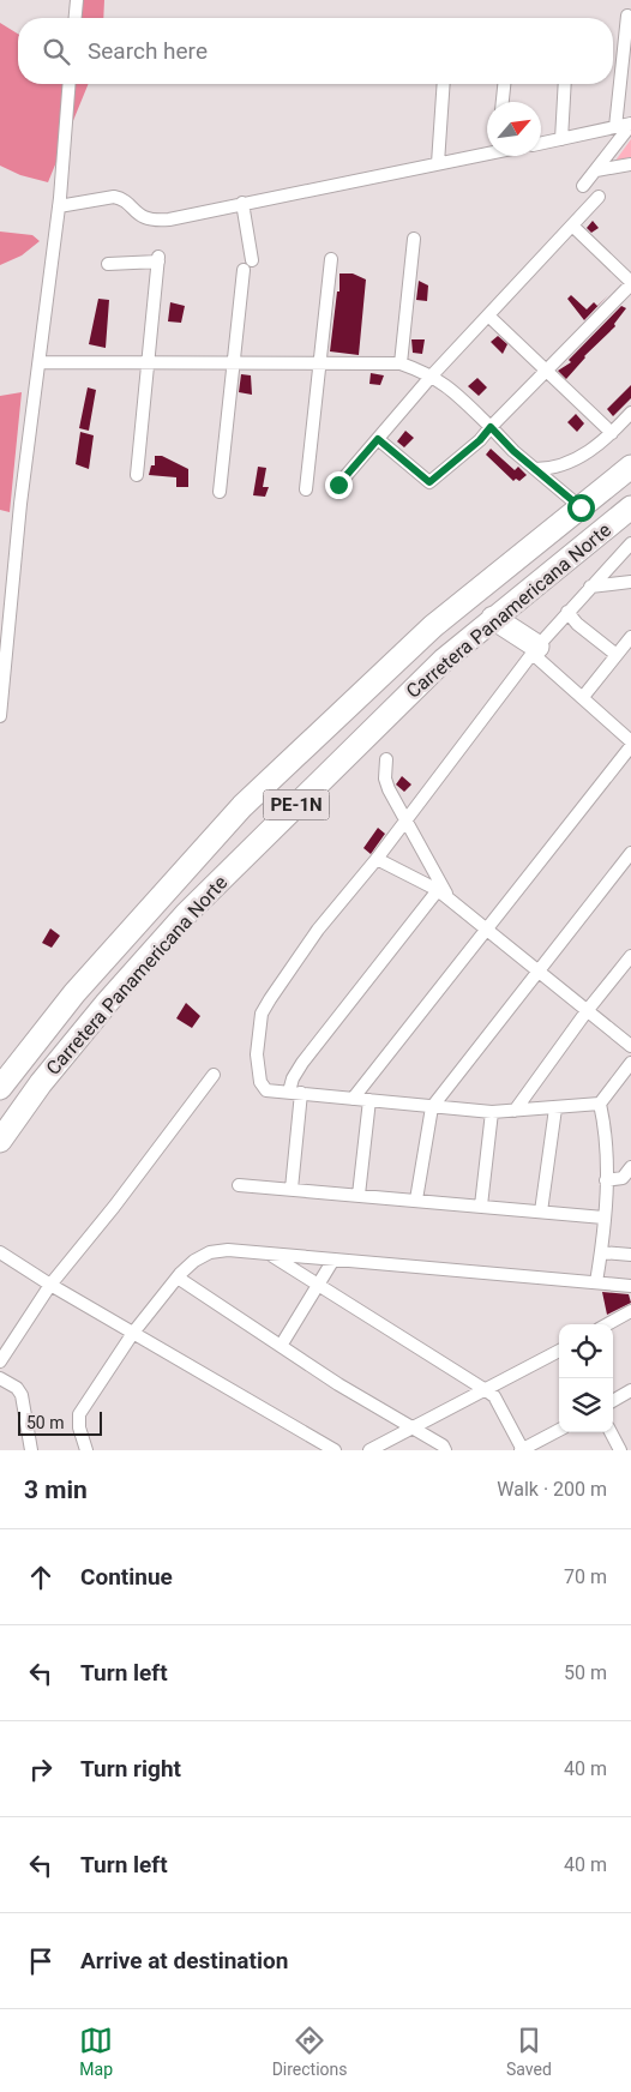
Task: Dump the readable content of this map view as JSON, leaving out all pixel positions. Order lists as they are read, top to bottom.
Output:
{
  "streets": {
    "highway": ["Carretera Panamericana Norte", "PE-1N"]
  },
  "scale_bar": "50 m",
  "north": "top right",
  "page": {
    "search": "Search here",
    "scale": "50 m",
    "heading": ["3 min", "Walk · 200 m"],
    "list": [
      ["Continue", "70 m"],
      ["Turn left", "50 m"],
      ["Turn right", "40 m"],
      ["Turn left", "40 m"],
      "Arrive at destination"
    ],
    "nav": ["Map", "Directions", "Saved"]
  }
}
